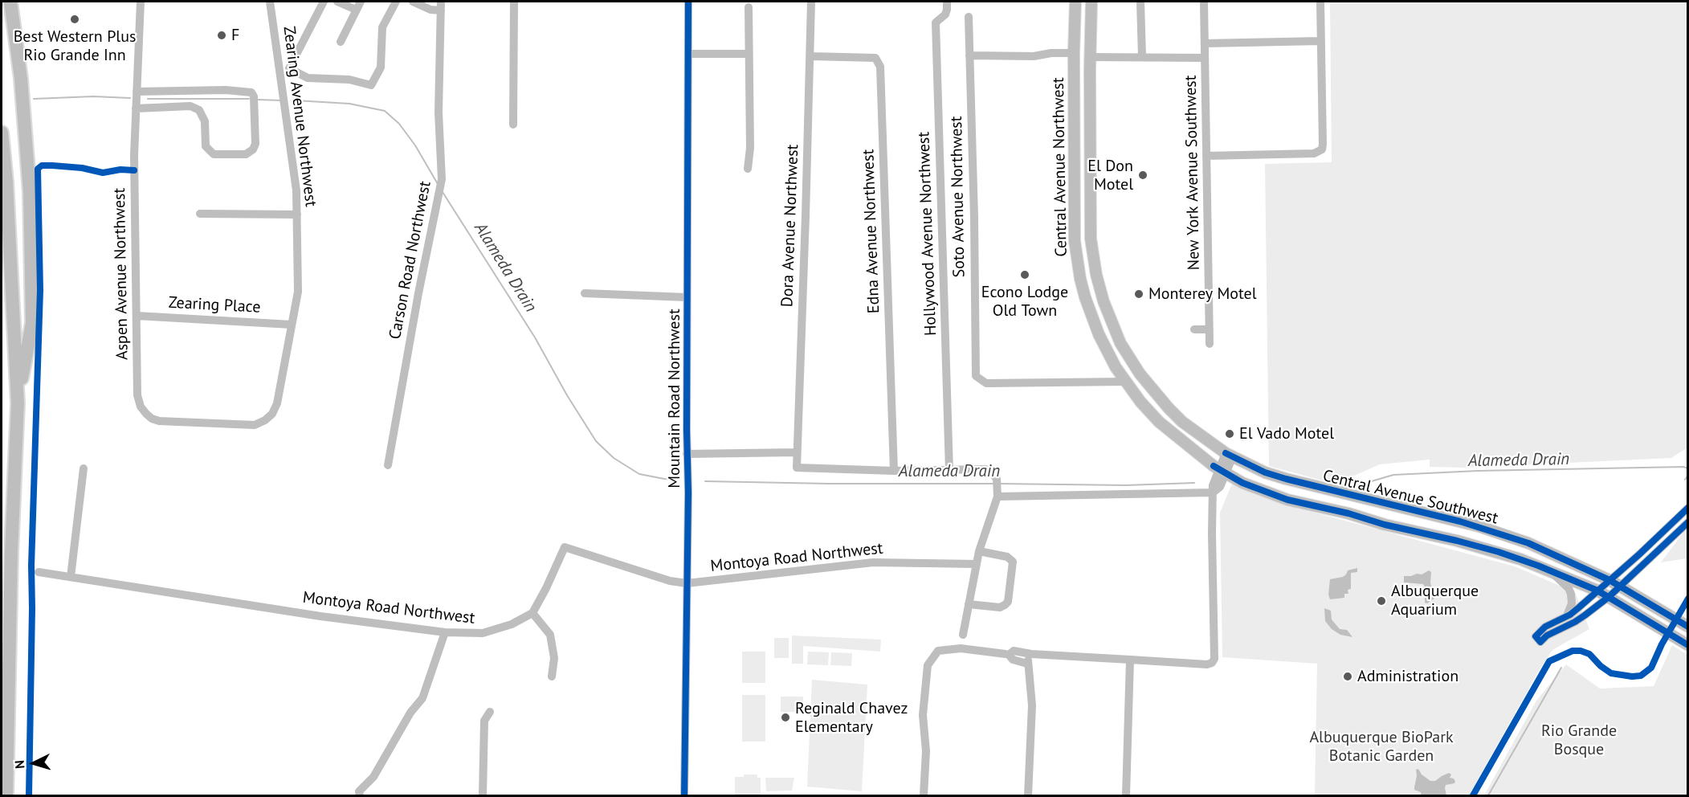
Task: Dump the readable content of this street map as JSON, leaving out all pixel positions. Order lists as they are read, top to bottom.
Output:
{
  "streets": {
    "main road": ["Central Avenue Northwest", "Central Avenue Southwest"],
    "street": [
      "Zearing Avenue Northwest",
      "New York Avenue Southwest",
      "Soto Avenue Northwest",
      "Dora Avenue Northwest",
      "Edna Avenue Northwest",
      "Hollywood Avenue Northwest",
      "Carson Road Northwest",
      "Aspen Avenue Northwest",
      "Zearing Place",
      "Mountain Road Northwest",
      "Montoya Road Northwest"
    ]
  },
  "crossings": [
    ["Zearing Avenue Northwest", "Aspen Avenue Northwest"],
    ["Zearing Avenue Northwest", "Zearing Place"],
    ["Central Avenue Northwest", "Soto Avenue Northwest"],
    ["Dora Avenue Northwest", "Edna Avenue Northwest"],
    ["Aspen Avenue Northwest", "Zearing Place"],
    ["Mountain Road Northwest", "Montoya Road Northwest"]
  ],
  "water": ["Alameda Drain"],
  "parks": ["Rio Grande Bosque", "Albuquerque BioPark Botanic Garden"],
  "places": [
    "Best Western Plus Rio Grande Inn",
    "F",
    "El Don Motel",
    "Econo Lodge Old Town",
    "Monterey Motel",
    "El Vado Motel",
    "Albuquerque Aquarium",
    "Administration",
    "Reginald Chavez Elementary"
  ],
  "north": "left"
}
